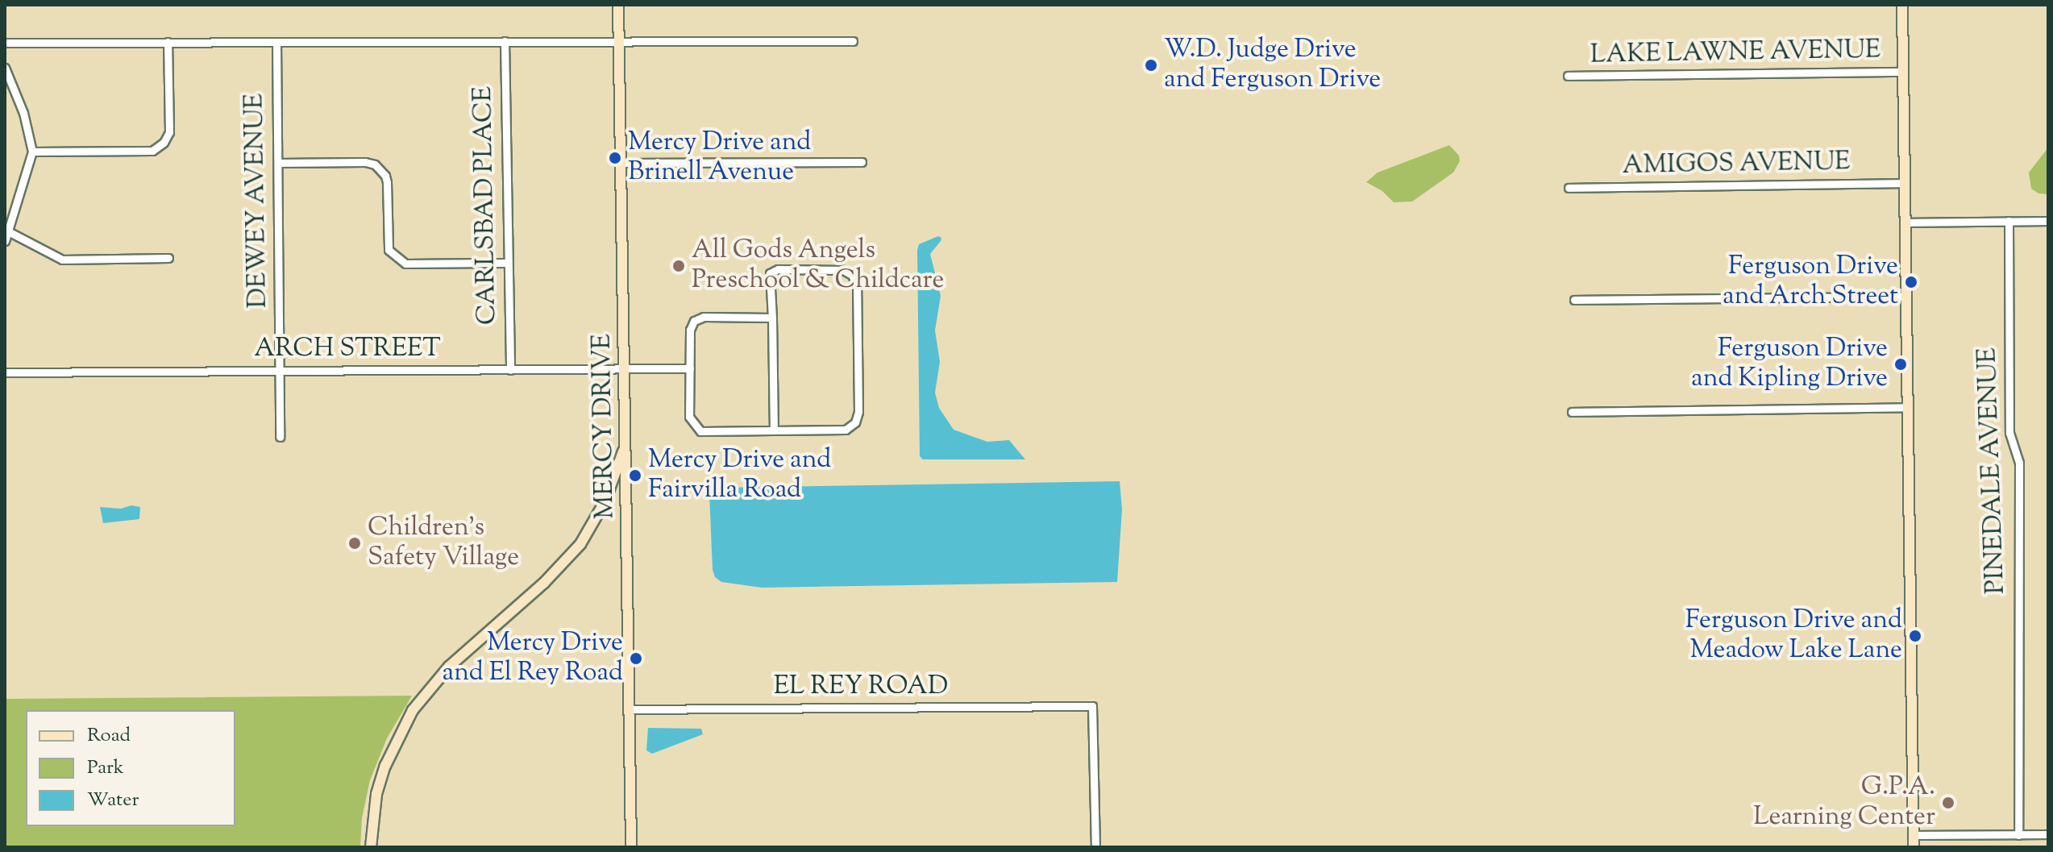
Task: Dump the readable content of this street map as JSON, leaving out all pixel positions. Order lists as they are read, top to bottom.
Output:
{
  "streets": {
    "street": [
      "LAKE LAWNE AVENUE",
      "AMIGOS AVENUE",
      "DEWEY AVENUE",
      "CARLSBAD PLACE",
      "ARCH STREET",
      "MERCY DRIVE",
      "PINEDALE AVENUE",
      "EL REY ROAD"
    ]
  },
  "crossings": [
    ["DEWEY AVENUE", "ARCH STREET"],
    ["CARLSBAD PLACE", "ARCH STREET"],
    ["ARCH STREET", "MERCY DRIVE"],
    ["MERCY DRIVE", "EL REY ROAD"]
  ],
  "places": [
    "W.D. Judge Drive and Ferguson Drive",
    "Mercy Drive and Brinell Avenue",
    "All Gods Angels Preschool & Childcare",
    "Ferguson Drive and Arch Street",
    "Ferguson Drive and Kipling Drive",
    "Mercy Drive and Fairvilla Road",
    "Children's Safety Village",
    "Ferguson Drive and Meadow Lake Lane",
    "Mercy Drive and El Rey Road",
    "G.P.A. Learning Center"
  ],
  "legend": ["Road", "Park", "Water"]
}
